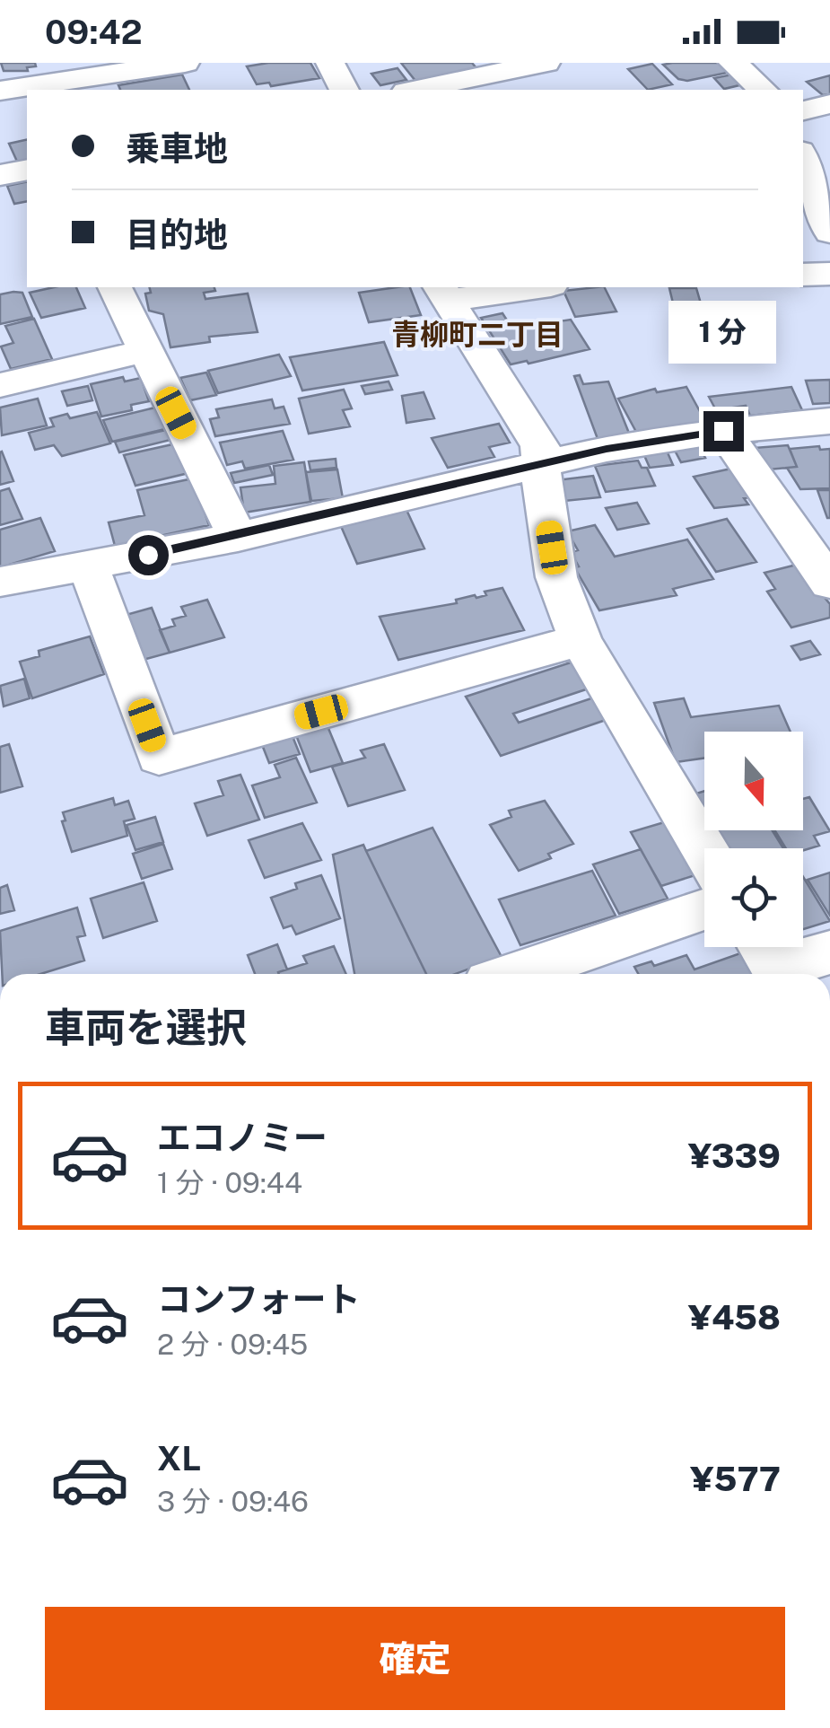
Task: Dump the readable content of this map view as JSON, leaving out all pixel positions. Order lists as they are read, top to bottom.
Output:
{
  "districts": ["青柳町二丁目"],
  "north": "bottom",
  "page": {
    "status": "09:42",
    "banner": ["乗車地", "目的地"],
    "bubble": "1 分",
    "heading": "車両を選択",
    "list": [
      {
        "name": "エコノミー",
        "note": "1 分 · 09:44",
        "value": "¥339"
      },
      {
        "name": "コンフォート",
        "note": "2 分 · 09:45",
        "value": "¥458"
      },
      {
        "name": "XL",
        "note": "3 分 · 09:46",
        "value": "¥577"
      }
    ],
    "buttons": "確定"
  }
}
